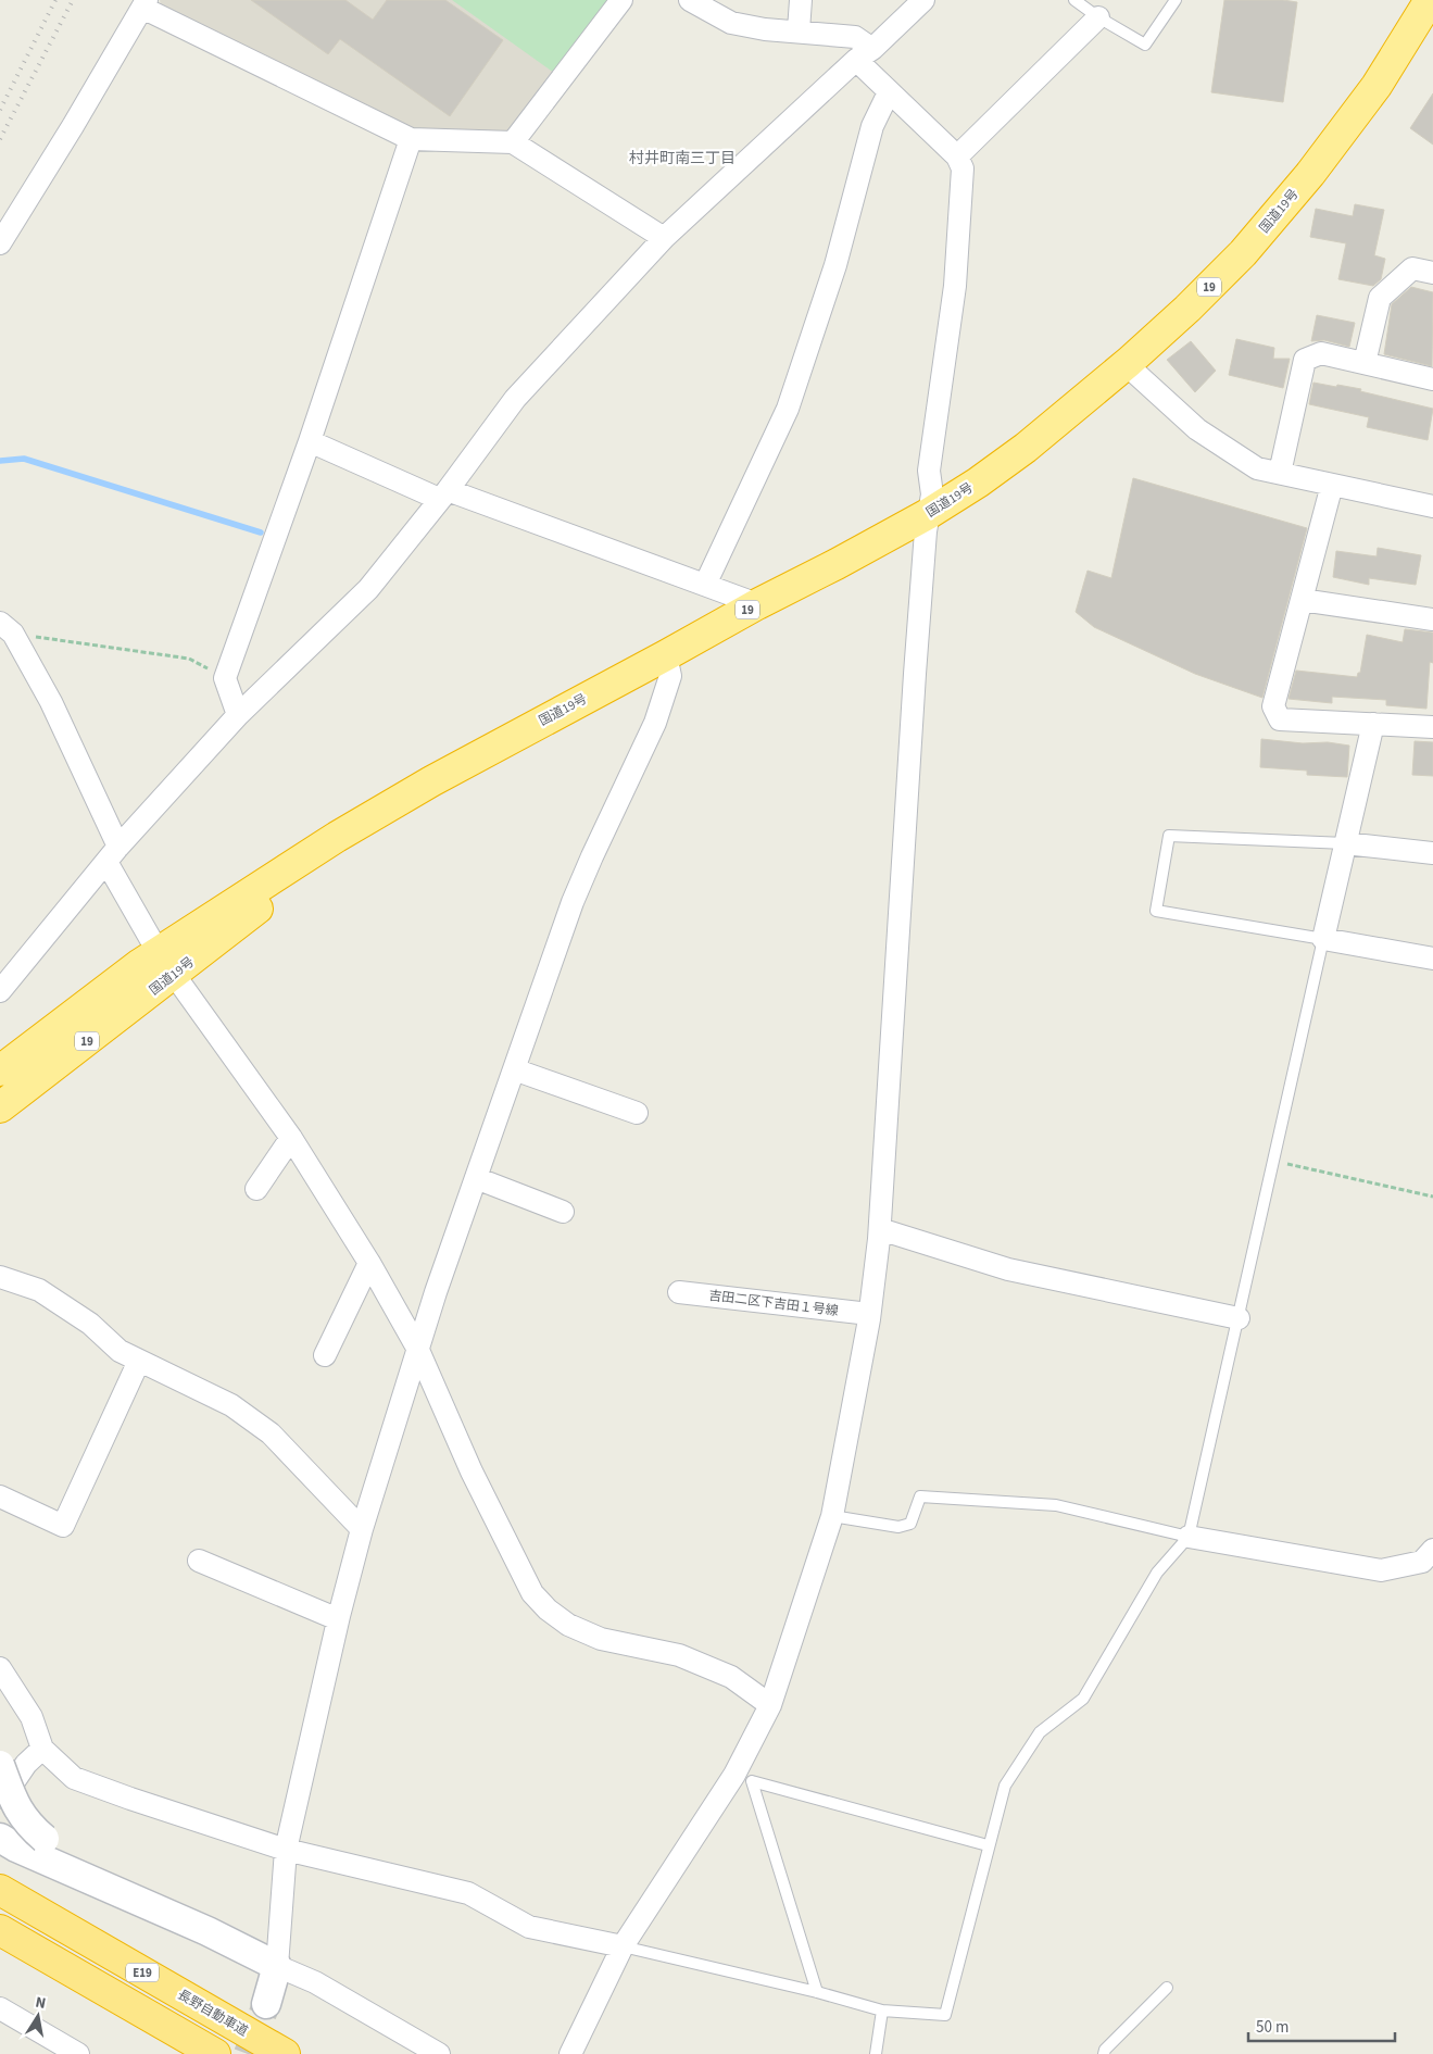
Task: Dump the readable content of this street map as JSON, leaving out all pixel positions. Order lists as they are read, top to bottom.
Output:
{
  "streets": {
    "highway": [
      "国道19号",
      "19",
      "E19",
      "長野自動車道"
    ],
    "street": ["吉田二区下吉田１号線"]
  },
  "districts": ["村井町南三丁目"],
  "scale_bar": "50 m",
  "north": "top"
}
